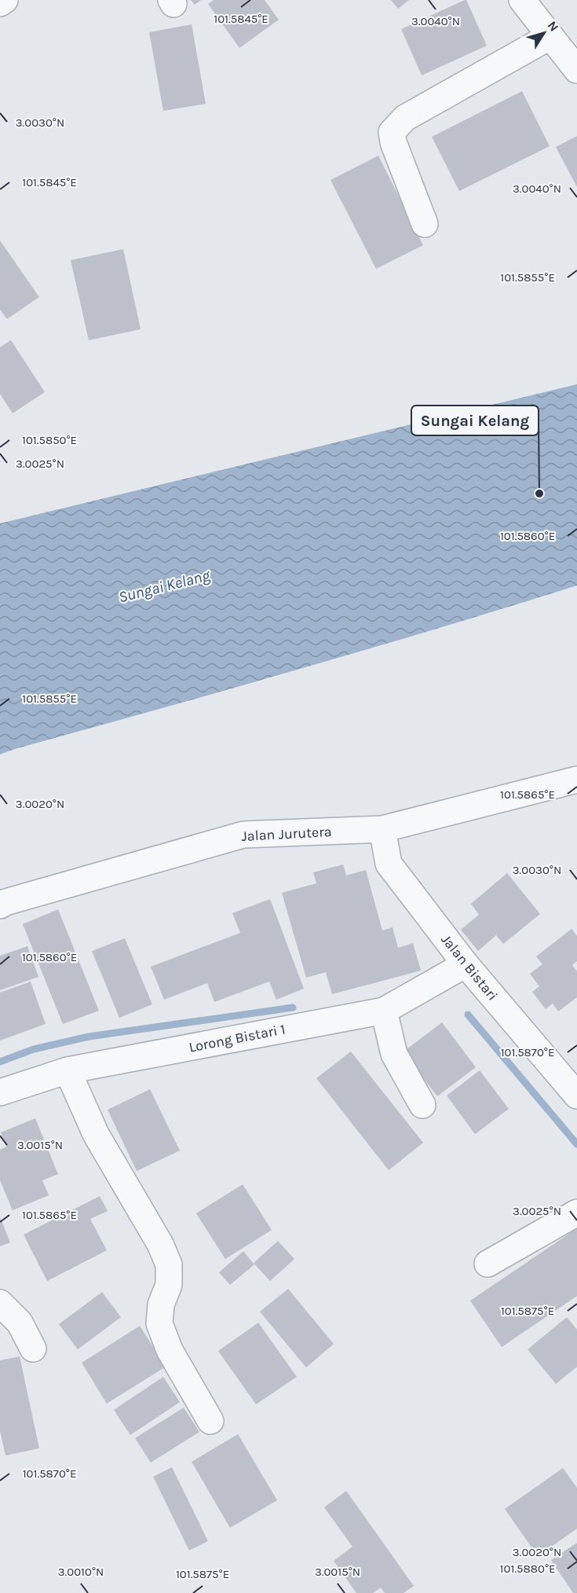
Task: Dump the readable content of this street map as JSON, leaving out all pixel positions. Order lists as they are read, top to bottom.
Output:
{
  "streets": {
    "street": ["Jalan Jurutera", "Jalan Bistari", "Lorong Bistari 1"]
  },
  "crossings": [
    ["Jalan Jurutera", "Jalan Bistari"],
    ["Jalan Bistari", "Lorong Bistari 1"]
  ],
  "water": ["Sungai Kelang"],
  "places": ["Sungai Kelang"],
  "north": "top right",
  "coordinates": [
    "101.5845°E",
    "3.0040°N",
    "3.0030°N",
    "101.5855°E",
    "101.5850°E",
    "3.0025°N",
    "101.5860°E",
    "101.5865°E",
    "3.0020°N",
    "101.5870°E",
    "3.0015°N",
    "101.5875°E",
    "101.5880°E",
    "3.0010°N"
  ]
}
